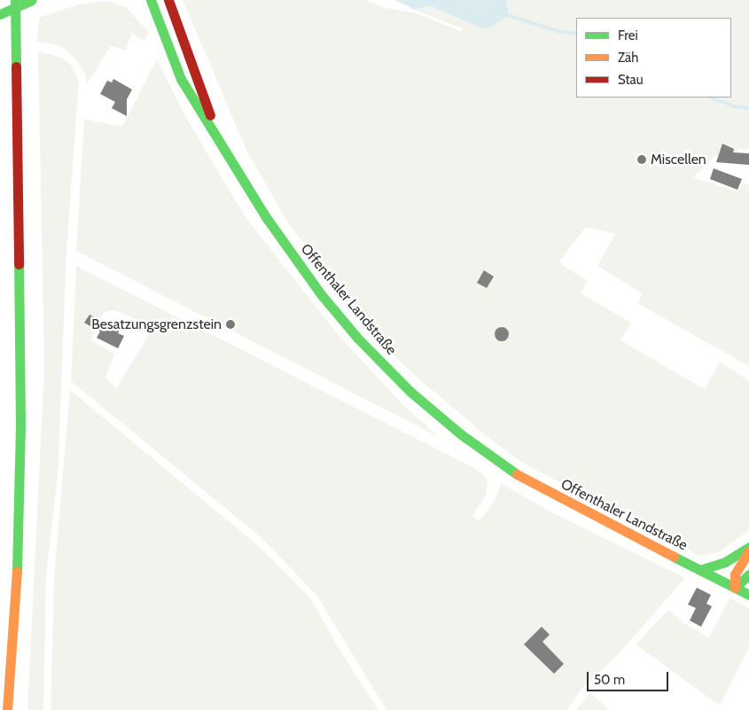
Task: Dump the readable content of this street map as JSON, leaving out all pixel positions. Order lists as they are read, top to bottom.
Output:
{
  "streets": {
    "main road": ["Offenthaler Landstraße"]
  },
  "places": ["Miscellen", "Besatzungsgrenzstein"],
  "legend": ["Frei", "Zäh", "Stau"],
  "scale_bar": "50 m"
}
